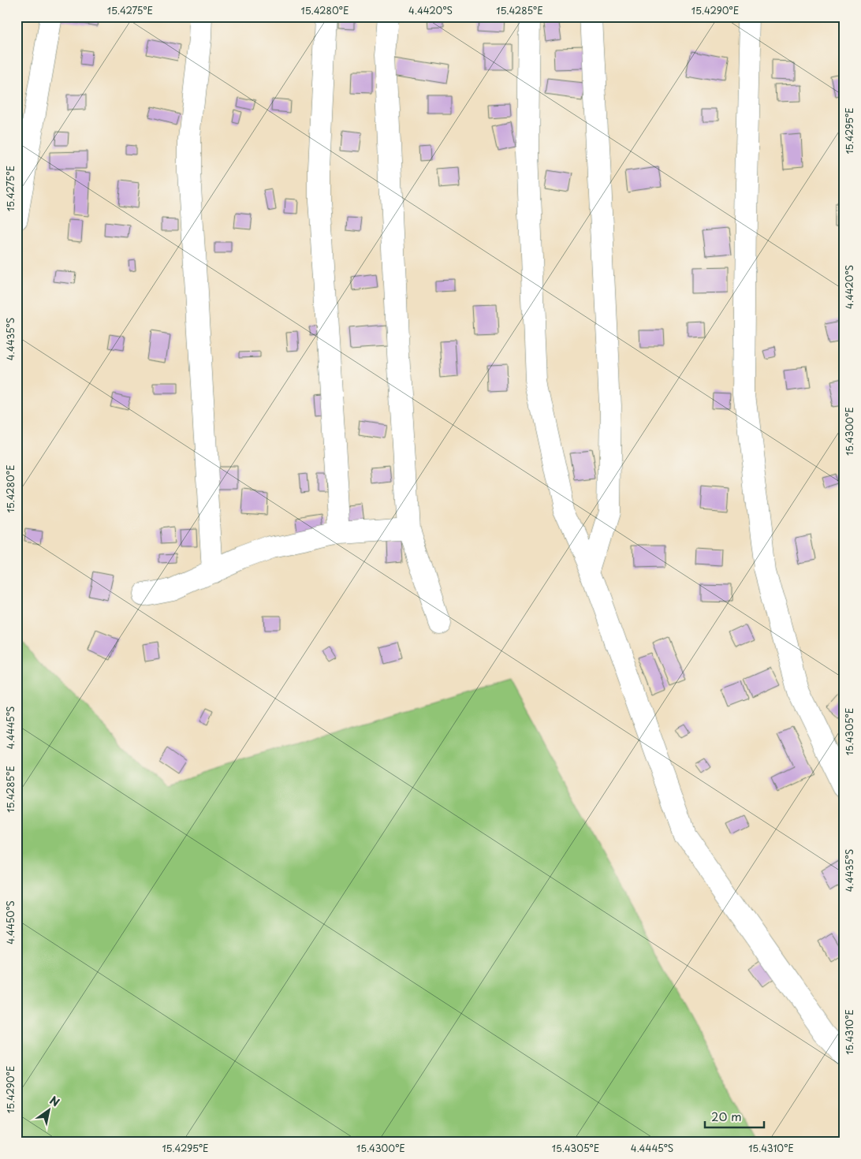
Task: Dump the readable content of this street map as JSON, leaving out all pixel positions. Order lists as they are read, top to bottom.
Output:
{
  "scale_bar": "20 m",
  "north": "top right",
  "coordinates": [
    "15.4275°E",
    "15.4280°E",
    "4.4420°S",
    "15.4285°E",
    "15.4290°E",
    "15.4295°E",
    "4.4435°S",
    "15.4300°E",
    "4.4445°S",
    "15.4305°E",
    "4.4450°S",
    "15.4310°E"
  ]
}
